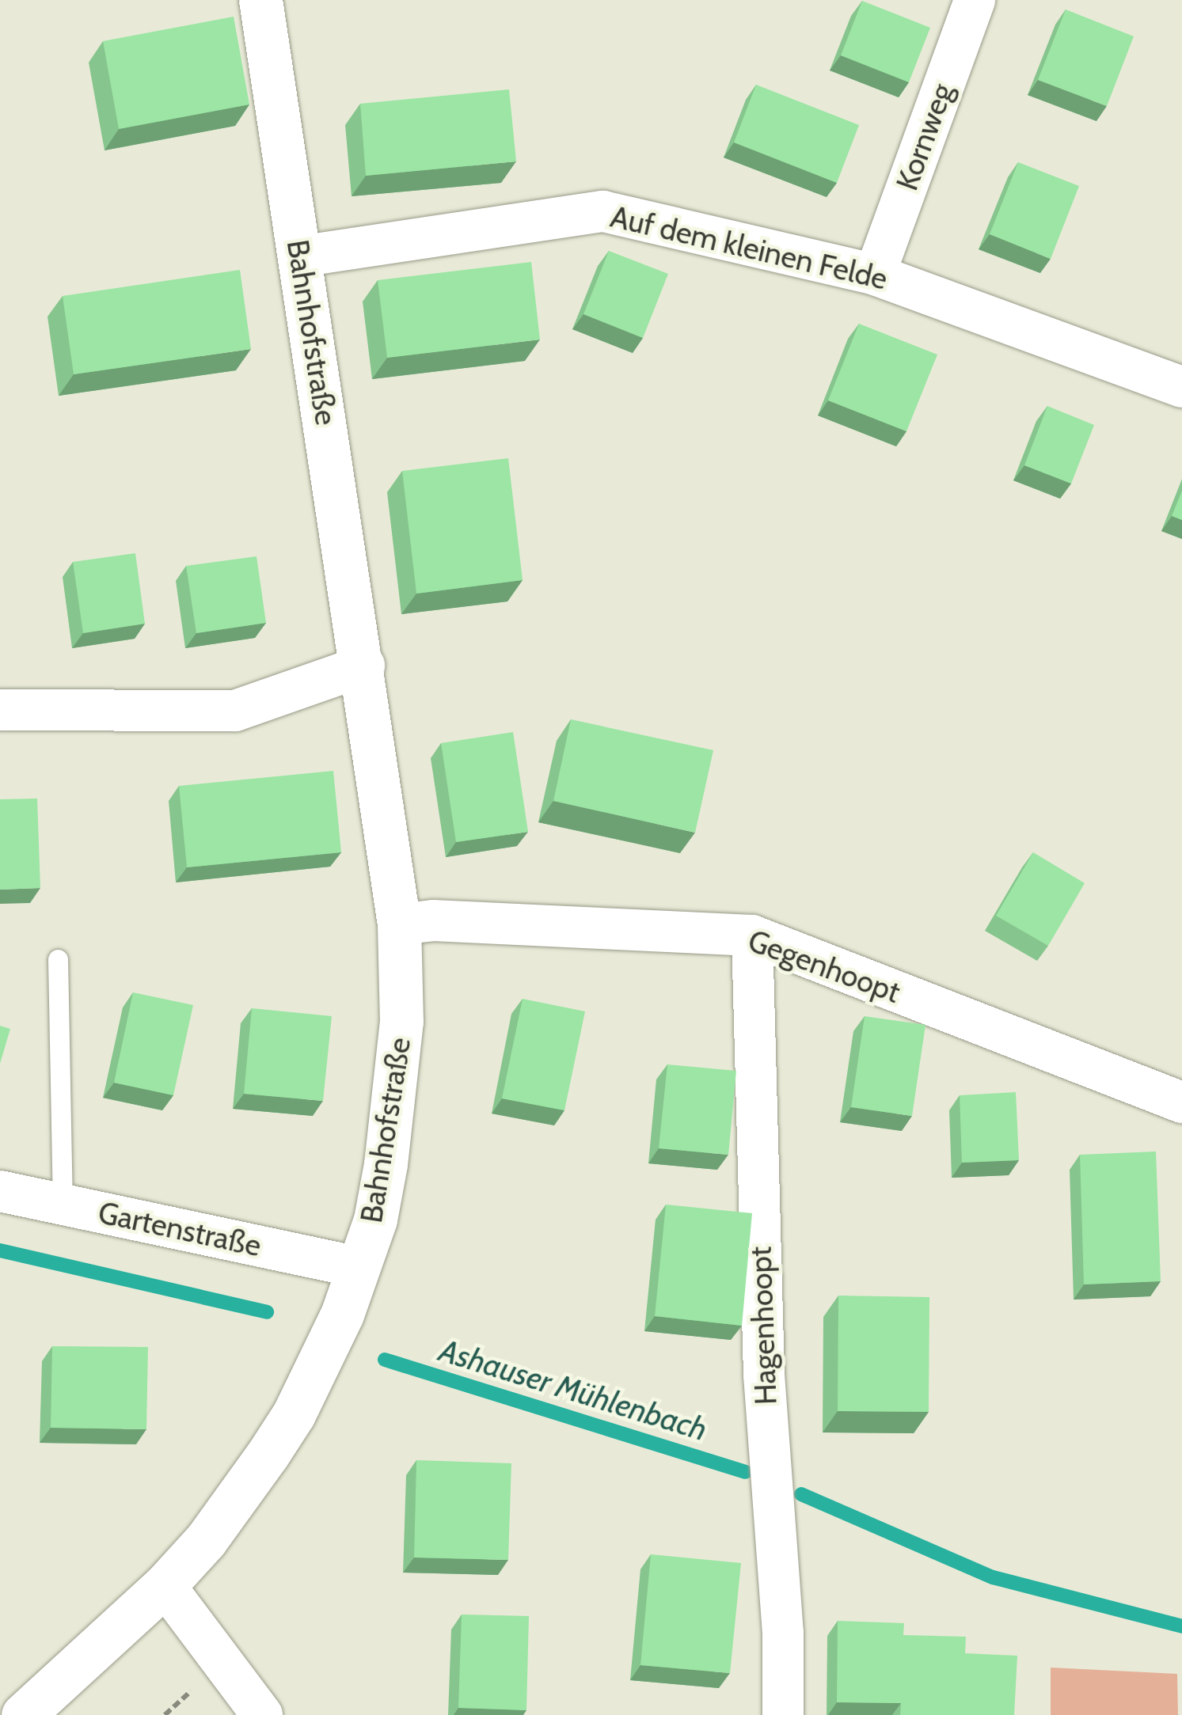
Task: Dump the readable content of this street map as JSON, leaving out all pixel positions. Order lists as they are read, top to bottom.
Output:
{
  "streets": {
    "street": [
      "Kornweg",
      "Auf dem kleinen Felde",
      "Bahnhofstraße",
      "Gegenhoopt",
      "Gartenstraße",
      "Hagenhoopt"
    ]
  },
  "crossings": [
    ["Kornweg", "Auf dem kleinen Felde"],
    ["Auf dem kleinen Felde", "Bahnhofstraße"],
    ["Bahnhofstraße", "Gegenhoopt"],
    ["Bahnhofstraße", "Gartenstraße"],
    ["Gegenhoopt", "Hagenhoopt"]
  ],
  "water": ["Ashauser Mühlenbach"]
}
